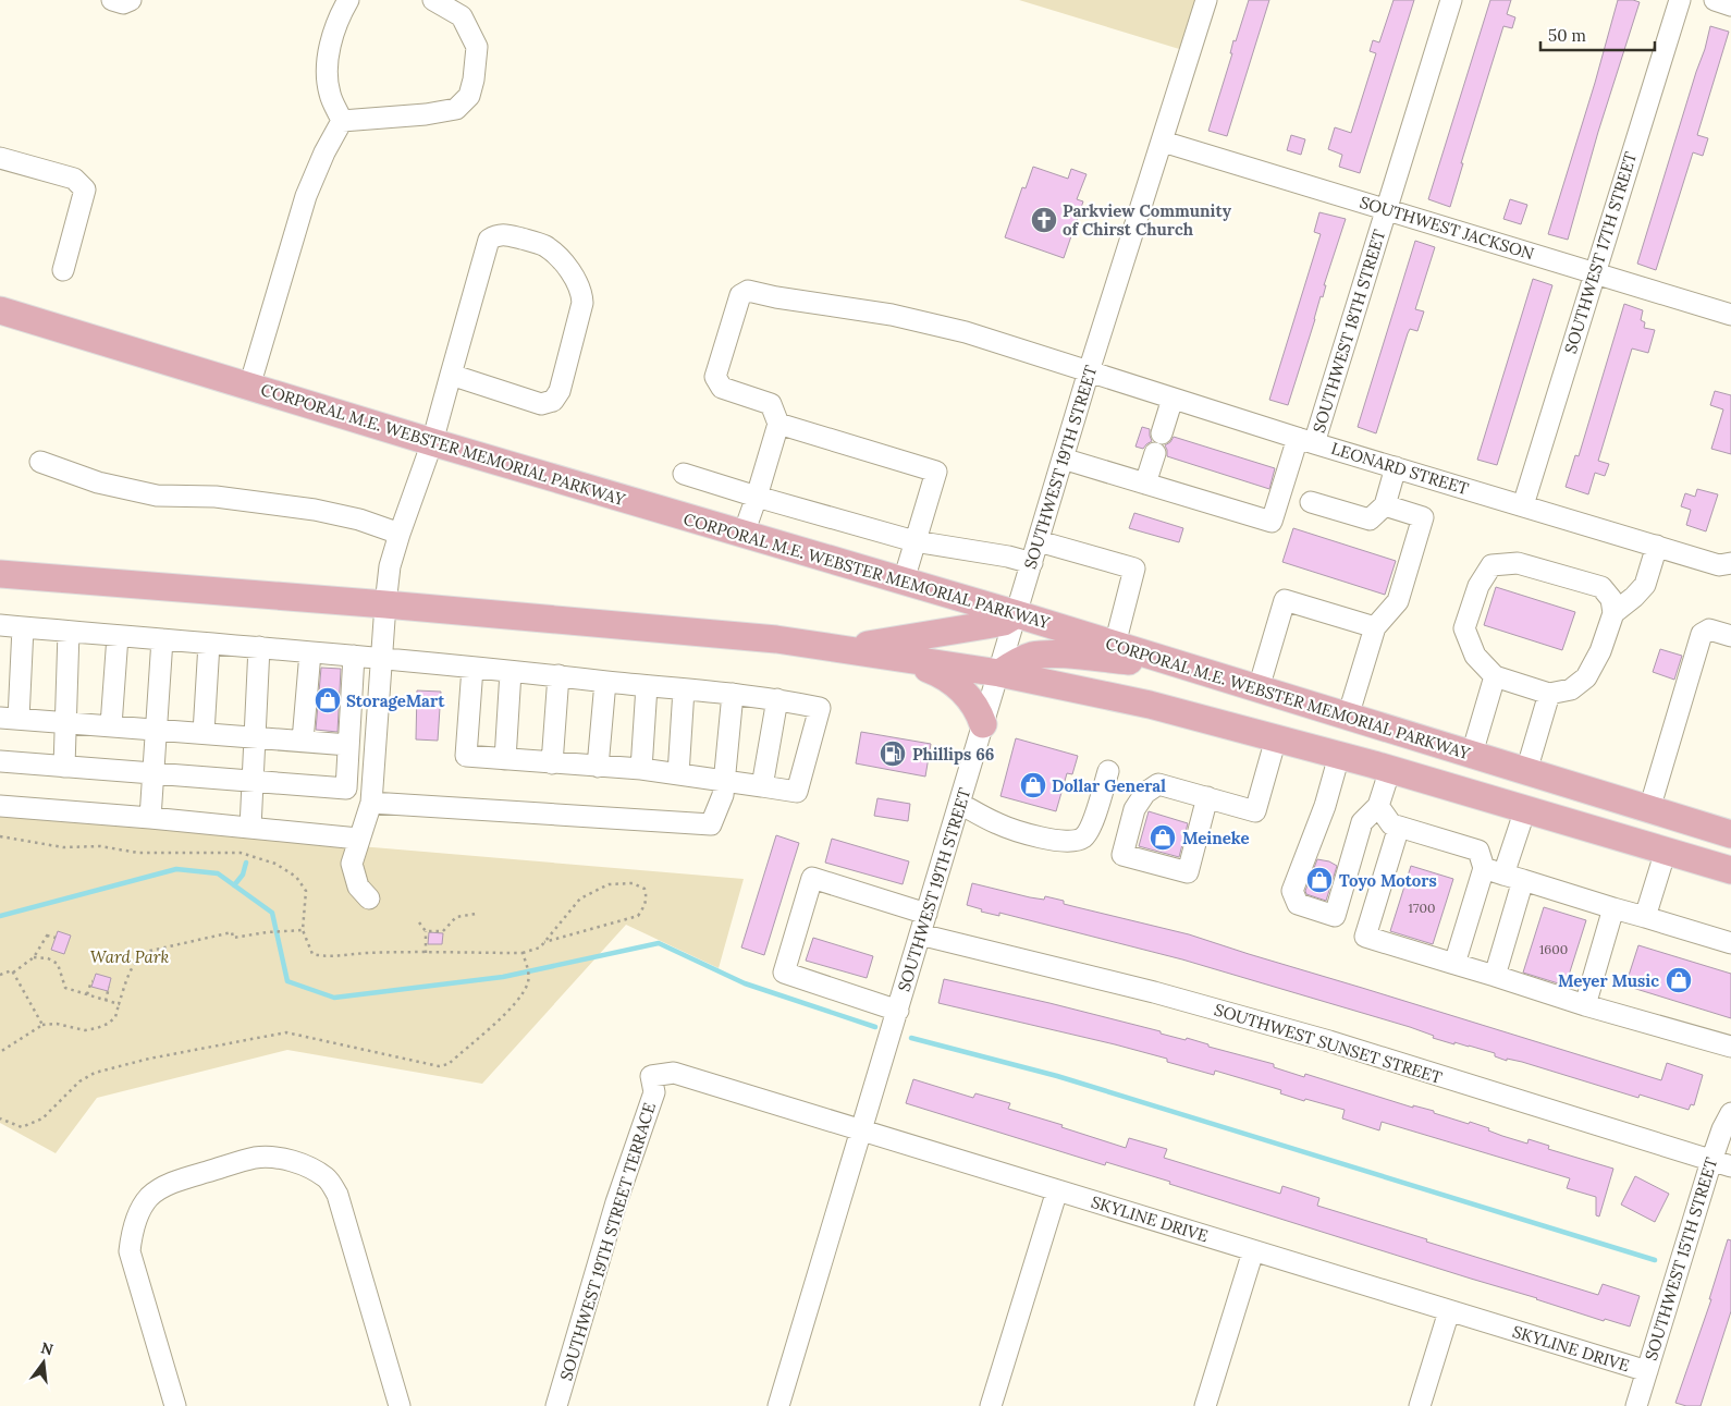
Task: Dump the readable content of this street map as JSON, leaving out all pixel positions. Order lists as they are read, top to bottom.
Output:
{
  "streets": {
    "main road": ["CORPORAL M.E. WEBSTER MEMORIAL PARKWAY"],
    "street": [
      "SOUTHWEST JACKSON",
      "SOUTHWEST 17TH STREET",
      "SOUTHWEST 18TH STREET",
      "SOUTHWEST 19TH STREET",
      "LEONARD STREET",
      "SOUTHWEST SUNSET STREET",
      "SKYLINE DRIVE",
      "SOUTHWEST 19TH STREET TERRACE",
      "SOUTHWEST 15TH STREET"
    ]
  },
  "crossings": [
    ["SOUTHWEST JACKSON", "SOUTHWEST 17TH STREET"],
    ["SOUTHWEST JACKSON", "SOUTHWEST 18TH STREET"],
    ["SOUTHWEST JACKSON", "SOUTHWEST 19TH STREET"],
    ["SOUTHWEST 17TH STREET", "LEONARD STREET"],
    ["SOUTHWEST 18TH STREET", "LEONARD STREET"],
    ["CORPORAL M.E. WEBSTER MEMORIAL PARKWAY", "SOUTHWEST 19TH STREET"],
    ["SOUTHWEST 19TH STREET", "LEONARD STREET"],
    ["SOUTHWEST 19TH STREET", "SOUTHWEST SUNSET STREET"],
    ["SOUTHWEST 19TH STREET", "SKYLINE DRIVE"],
    ["SOUTHWEST SUNSET STREET", "SOUTHWEST 15TH STREET"],
    ["SKYLINE DRIVE", "SOUTHWEST 19TH STREET TERRACE"],
    ["SKYLINE DRIVE", "SOUTHWEST 15TH STREET"]
  ],
  "parks": ["Ward Park"],
  "places": {
    "church": ["Parkview Community of Chirst Church"],
    "shop": [
      "StorageMart",
      "Dollar General",
      "Meineke",
      "Toyo Motors",
      "Meyer Music"
    ],
    "fuel station": ["Phillips 66"]
  },
  "house_numbers": ["1700", "1600"],
  "scale_bar": "50 m",
  "north": "top"
}
